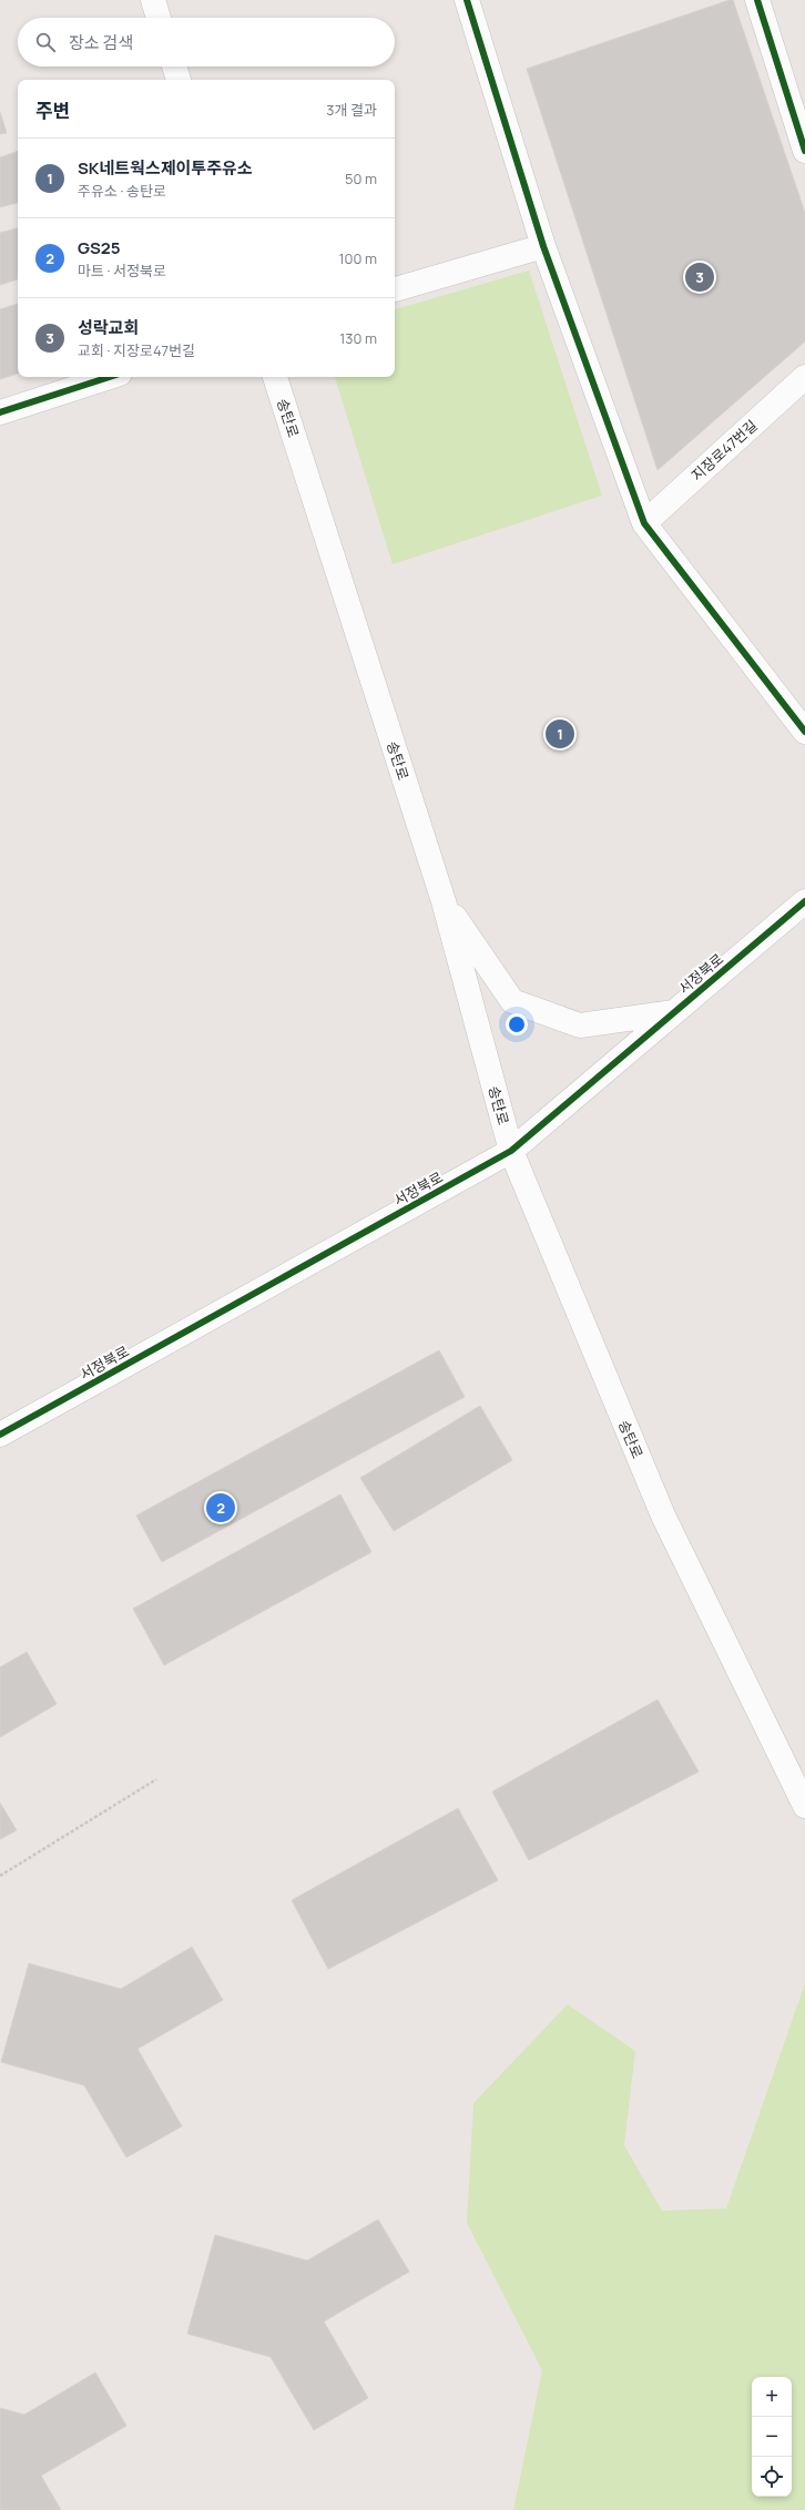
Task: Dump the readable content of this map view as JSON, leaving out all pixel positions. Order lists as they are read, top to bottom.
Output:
{
  "streets": {
    "street": ["송탄로", "지장로47번길", "서정북로"]
  },
  "crossings": [
    ["송탄로", "서정북로"]
  ],
  "page": {
    "search": "장소 검색",
    "heading": ["주변", "3개 결과"],
    "list": [
      {
        "mark": "1",
        "name": "SK네트웍스제이투주유소",
        "note": "주유소 · 송탄로",
        "value": "50 m"
      },
      {
        "mark": "2",
        "name": "GS25",
        "note": "마트 · 서정북로",
        "value": "100 m"
      },
      {
        "mark": "3",
        "name": "성락교회",
        "note": "교회 · 지장로47번길",
        "value": "130 m"
      }
    ],
    "pins": ["3", "1", "2"],
    "map_buttons": ["+", "−"]
  }
}
